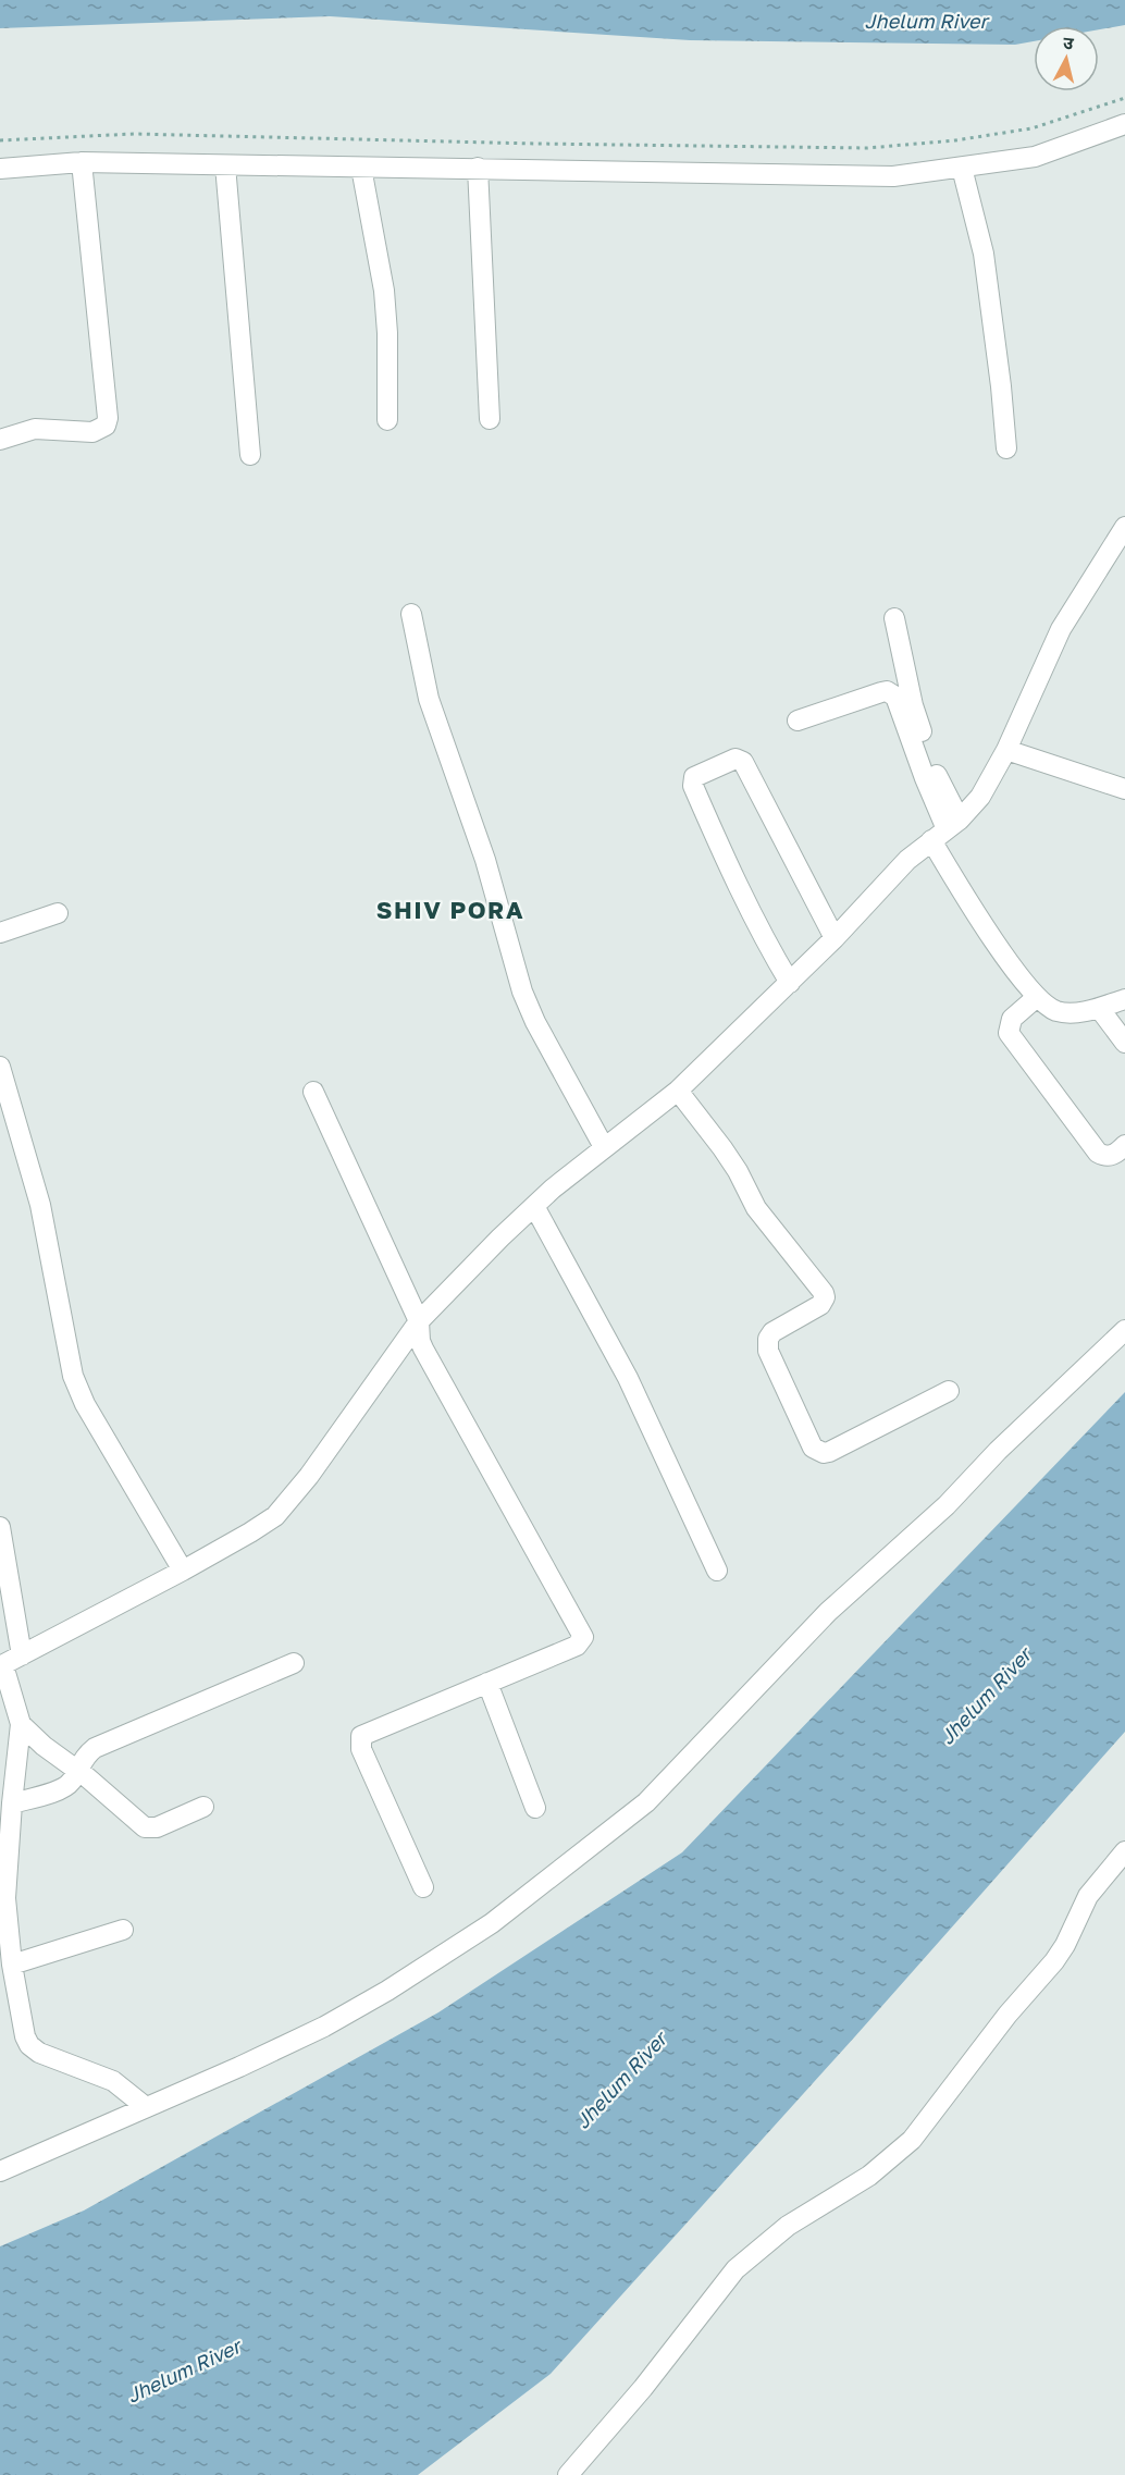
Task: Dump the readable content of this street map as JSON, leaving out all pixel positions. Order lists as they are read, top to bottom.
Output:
{
  "districts": ["SHIV PORA"],
  "water": ["Jhelum River"],
  "north": "top"
}
